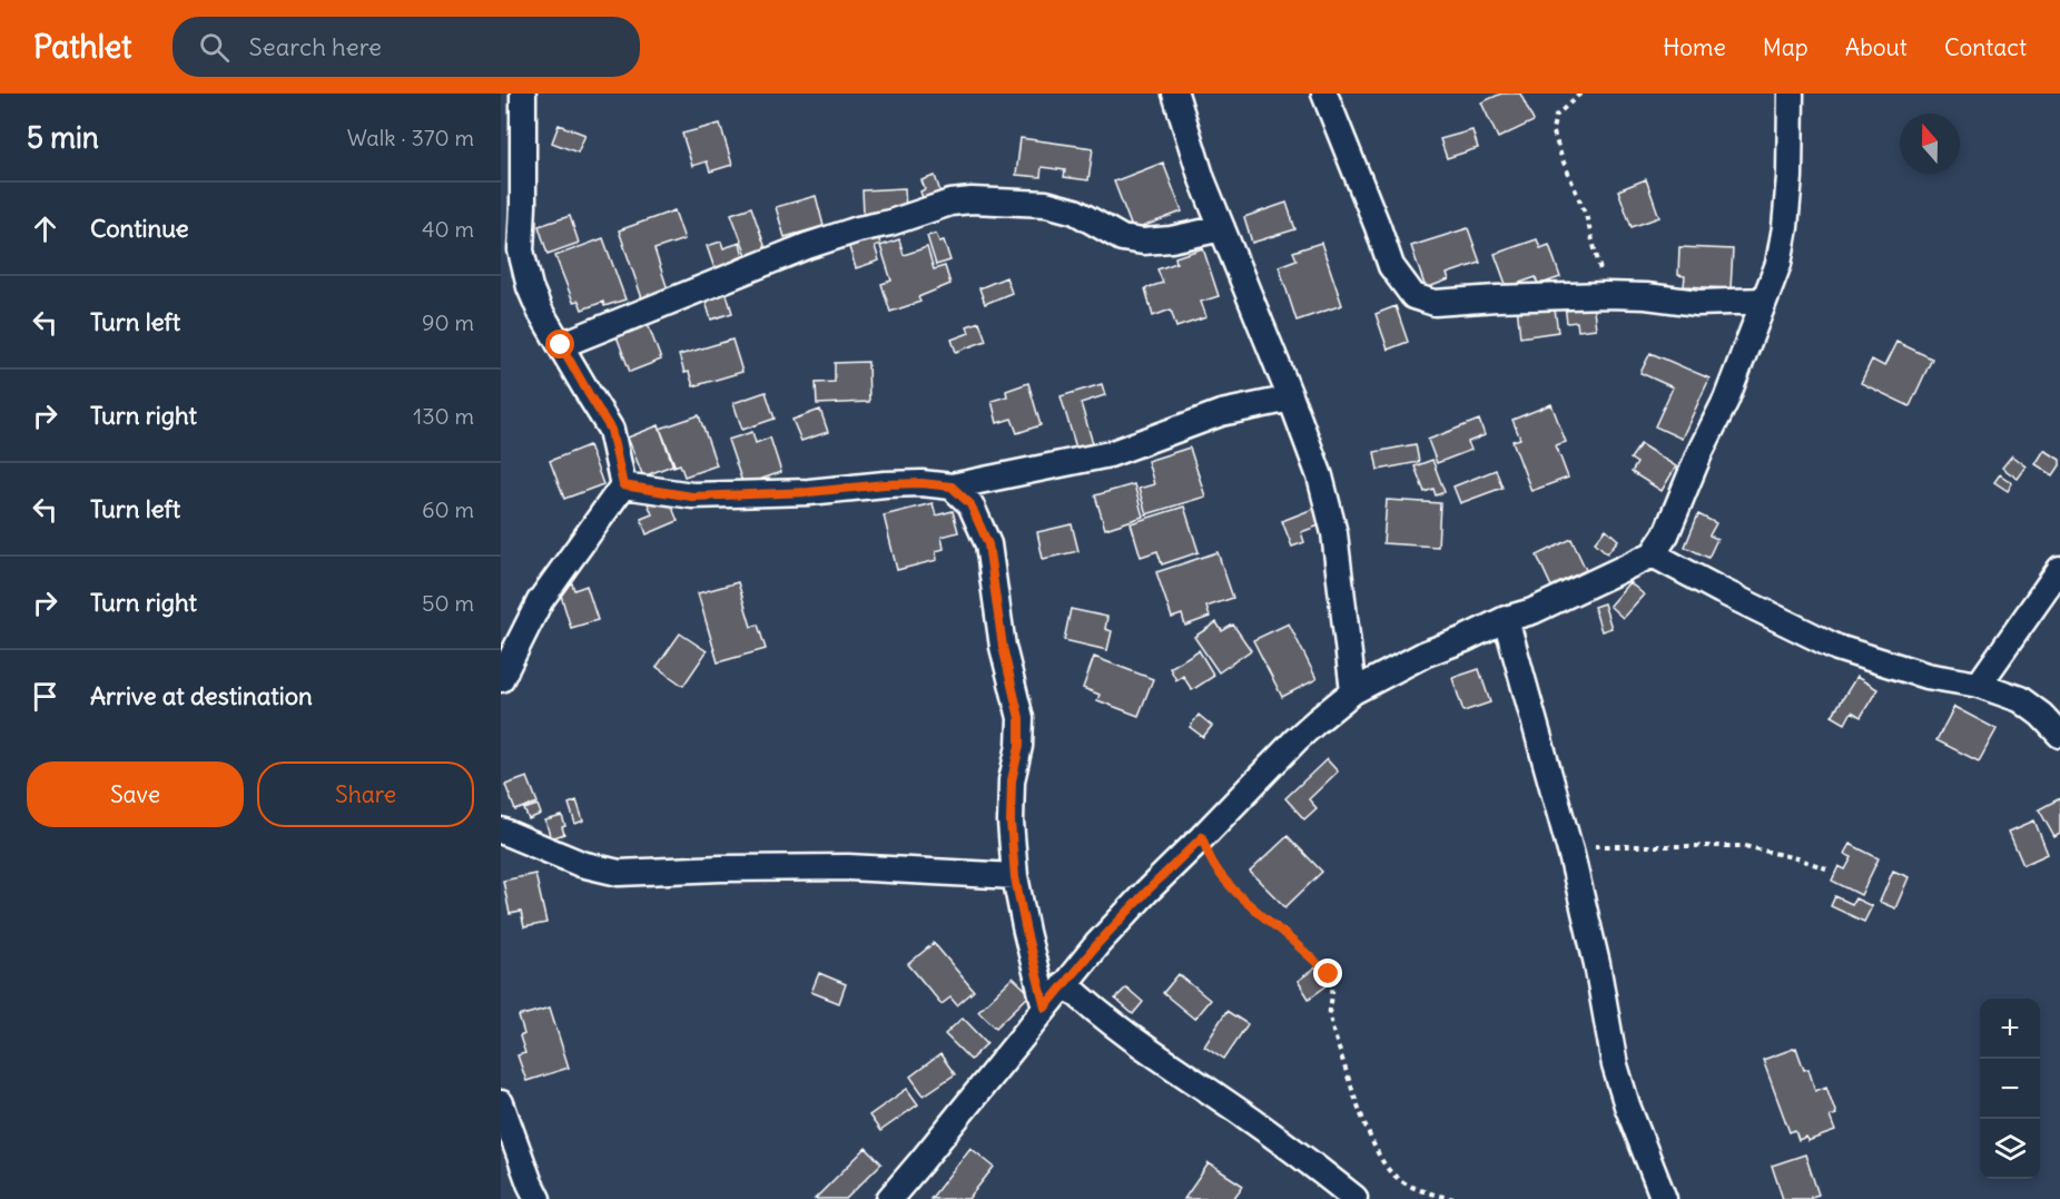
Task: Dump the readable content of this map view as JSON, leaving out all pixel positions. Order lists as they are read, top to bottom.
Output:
{
  "north": "top",
  "page": {
    "header": "Pathlet",
    "search": "Search here",
    "nav": [
      "Home",
      "Map",
      "About",
      "Contact"
    ],
    "heading": ["5 min", "Walk · 370 m"],
    "list": [
      ["Continue", "40 m"],
      ["Turn left", "90 m"],
      ["Turn right", "130 m"],
      ["Turn left", "60 m"],
      ["Turn right", "50 m"],
      "Arrive at destination"
    ],
    "buttons": ["Save", "Share"],
    "map_buttons": ["+", "−"]
  }
}
